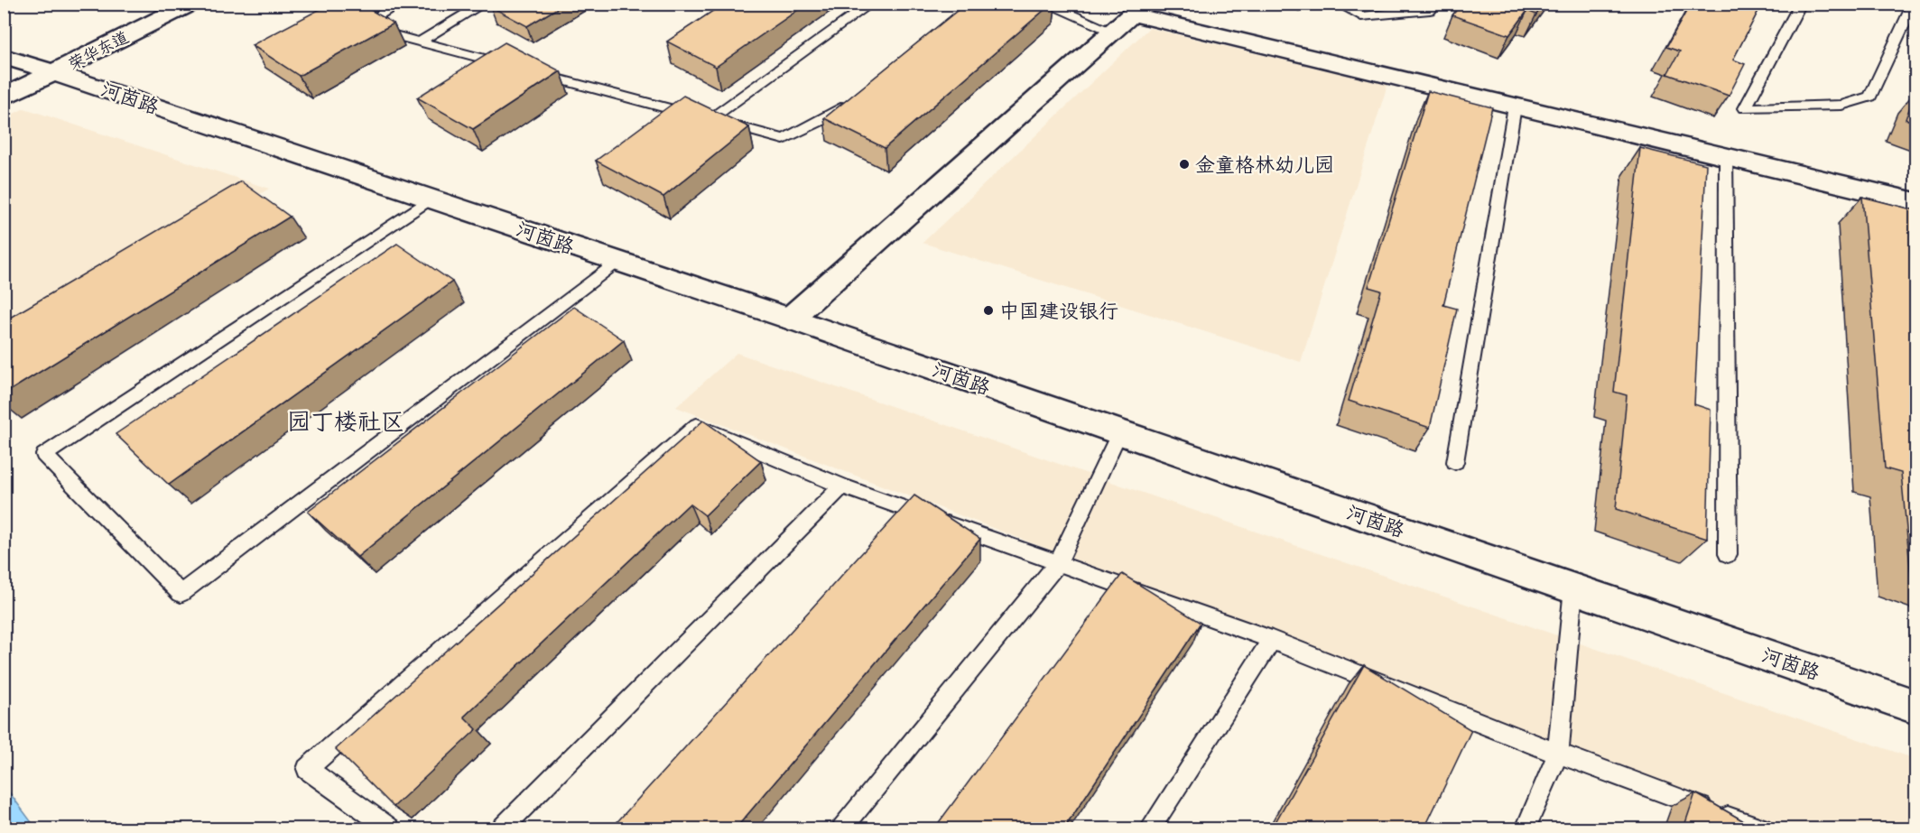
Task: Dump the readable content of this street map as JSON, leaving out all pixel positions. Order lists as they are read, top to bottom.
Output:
{
  "streets": {
    "street": ["荣华东道", "河茵路"]
  },
  "crossings": [
    ["荣华东道", "河茵路"]
  ],
  "districts": ["园丁楼社区"],
  "places": ["金童格林幼儿园", "中国建设银行"]
}
